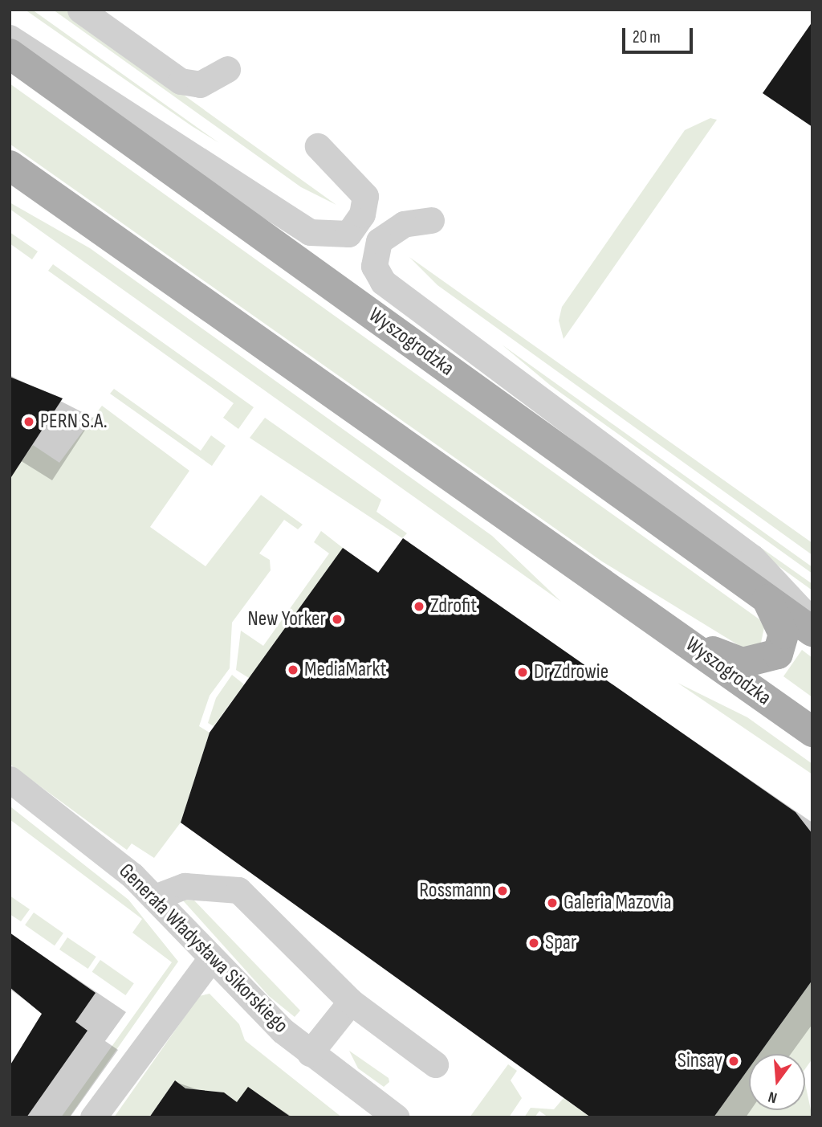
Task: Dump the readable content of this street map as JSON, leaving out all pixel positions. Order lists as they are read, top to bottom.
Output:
{
  "streets": {
    "main road": ["Wyszogrodzka"],
    "street": ["Generała Władysława Sikorskiego"]
  },
  "places": [
    "PERN S.A.",
    "Zdrofit",
    "New Yorker",
    "MediaMarkt",
    "Dr Zdrowie",
    "Rossmann",
    "Galeria Mazovia",
    "Spar",
    "Sinsay"
  ],
  "scale_bar": "20 m",
  "north": "bottom"
}
